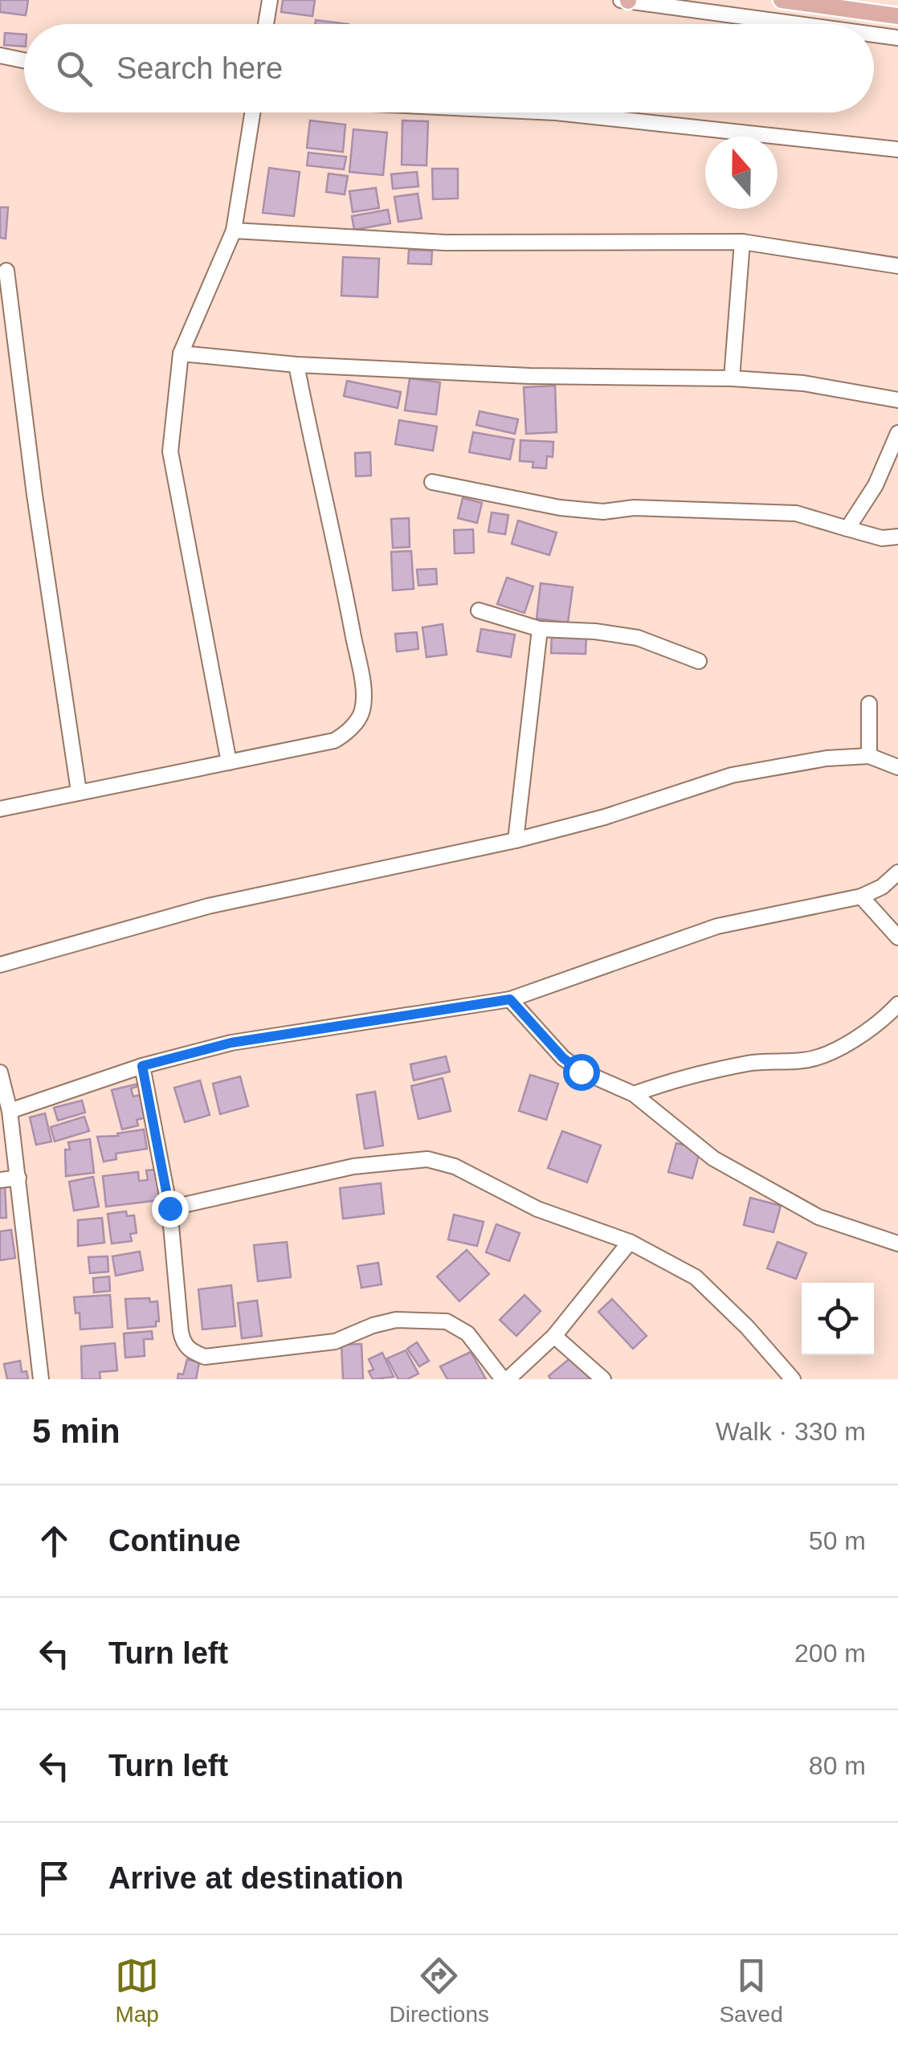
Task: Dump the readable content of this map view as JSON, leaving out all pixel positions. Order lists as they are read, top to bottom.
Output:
{
  "north": "top",
  "page": {
    "search": "Search here",
    "heading": ["5 min", "Walk · 330 m"],
    "list": [
      ["Continue", "50 m"],
      ["Turn left", "200 m"],
      ["Turn left", "80 m"],
      "Arrive at destination"
    ],
    "nav": ["Map", "Directions", "Saved"]
  }
}
